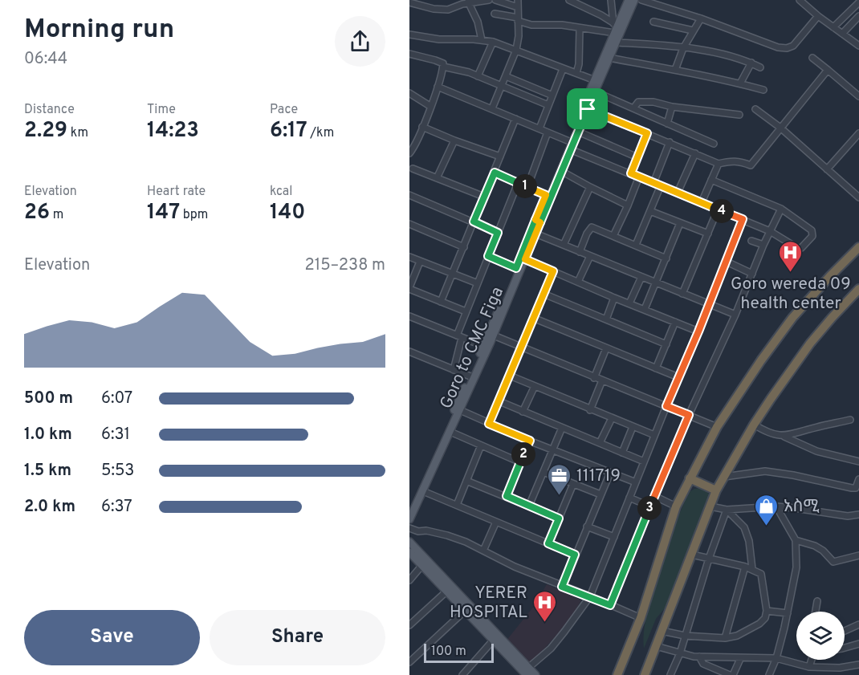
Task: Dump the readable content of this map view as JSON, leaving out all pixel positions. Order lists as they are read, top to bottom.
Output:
{
  "streets": {
    "main road": ["Goro to CMC Figa"]
  },
  "places": {
    "hospital": ["Goro wereda 09 health center", "YERER HOSPITAL"],
    "office": ["111719"],
    "shop": ["አስሚ"]
  },
  "scale_bar": "100 m",
  "page": {
    "heading": ["Morning run", "06:44"],
    "stats": [
      ["Distance", "2.29 km"],
      ["Time", "14:23"],
      ["Pace", "6:17 /km"],
      ["Elevation", "26 m"],
      ["Heart rate", "147 bpm"],
      ["kcal", "140"]
    ],
    "pins": [
      "1",
      "4",
      "2",
      "3"
    ],
    "chart": ["Elevation", "215–238 m"],
    "list": [
      {
        "name": "500 m",
        "note": "6:07"
      },
      {
        "name": "1.0 km",
        "note": "6:31"
      },
      {
        "name": "1.5 km",
        "note": "5:53"
      },
      {
        "name": "2.0 km",
        "note": "6:37"
      }
    ],
    "buttons": ["Save", "Share"],
    "scale": "100 m"
  }
}
